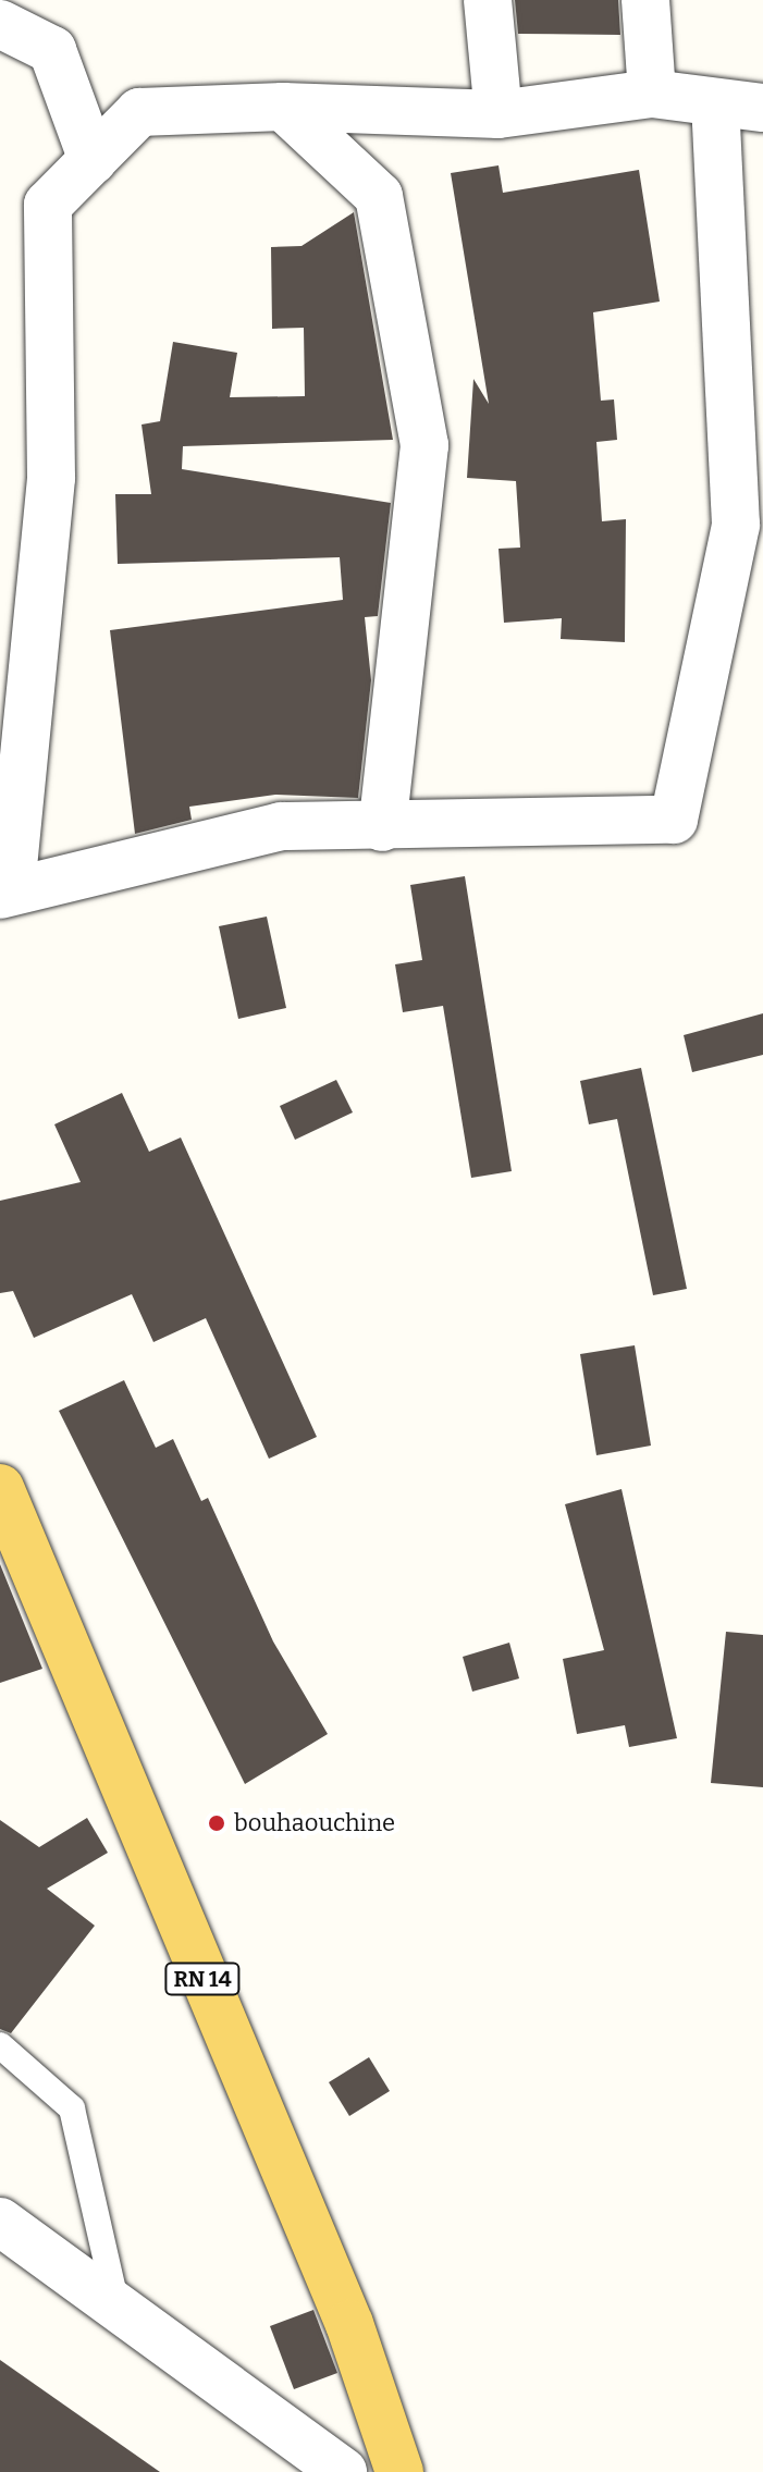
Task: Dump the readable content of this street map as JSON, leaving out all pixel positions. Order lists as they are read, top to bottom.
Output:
{
  "streets": {
    "main road": ["RN 14"]
  },
  "places": ["bouhaouchine"]
}
